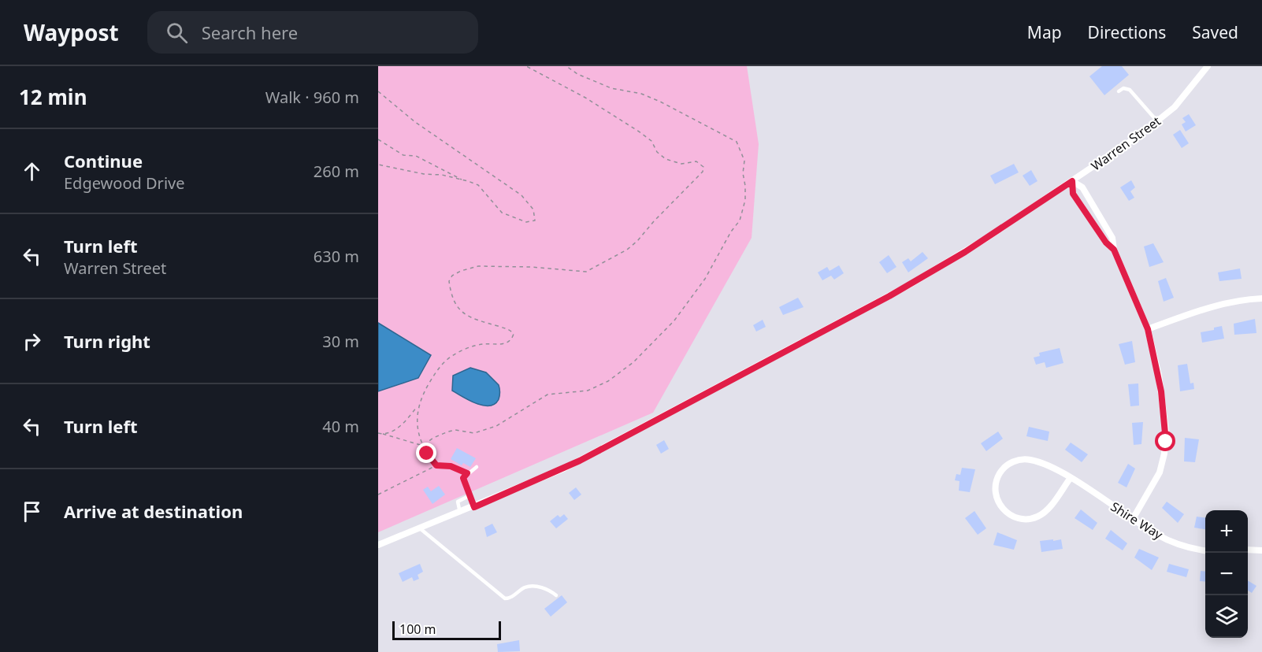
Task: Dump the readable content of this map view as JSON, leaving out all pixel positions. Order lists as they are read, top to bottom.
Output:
{
  "streets": {
    "street": ["Warren Street", "Shire Way"]
  },
  "scale_bar": "100 m",
  "page": {
    "header": "Waypost",
    "search": "Search here",
    "nav": ["Map", "Directions", "Saved"],
    "heading": ["12 min", "Walk · 960 m"],
    "list": [
      ["Continue", "Edgewood Drive", "260 m"],
      ["Turn left", "Warren Street", "630 m"],
      ["Turn right", "30 m"],
      ["Turn left", "40 m"],
      "Arrive at destination"
    ],
    "map_buttons": ["+", "−"],
    "scale": "100 m"
  }
}
